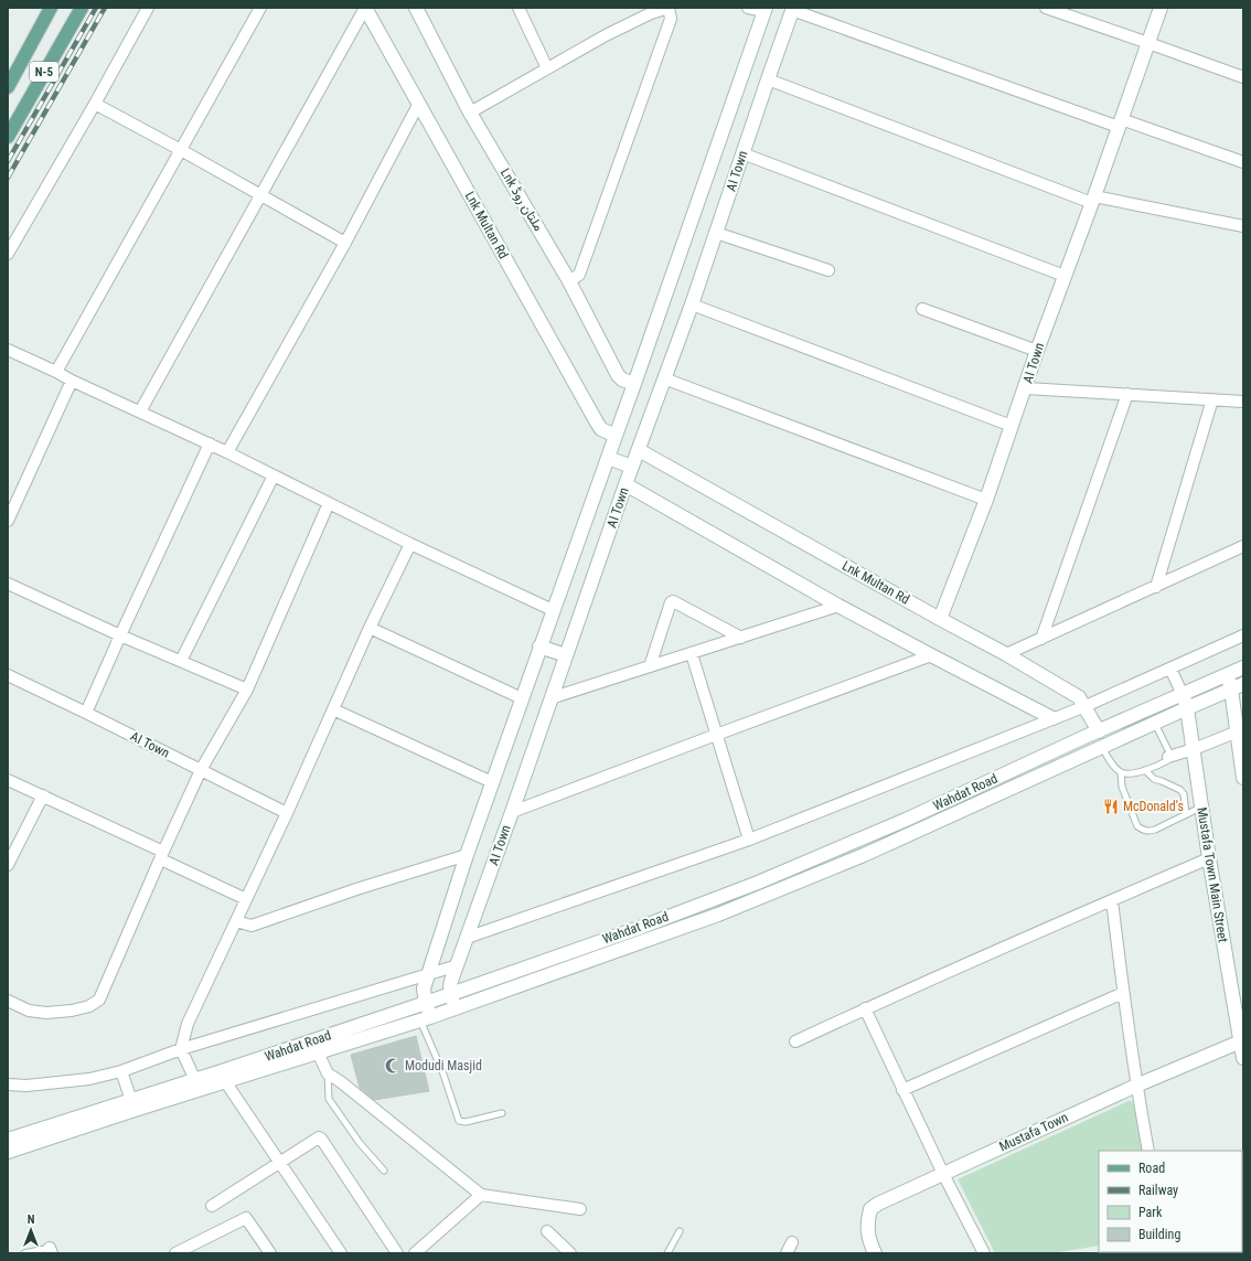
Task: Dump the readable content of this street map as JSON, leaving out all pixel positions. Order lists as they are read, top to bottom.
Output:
{
  "streets": {
    "main road": ["N-5"],
    "street": [
      "AI Town",
      "Lnk ملتان روڈ",
      "Lnk Multan Rd",
      "Wahdat Road",
      "Mustafa Town Main Street",
      "Mustafa Town"
    ]
  },
  "crossings": [
    ["AI Town", "Lnk Multan Rd"],
    ["AI Town", "Wahdat Road"],
    ["Lnk Multan Rd", "Wahdat Road"],
    ["Wahdat Road", "Mustafa Town Main Street"],
    ["Mustafa Town Main Street", "Mustafa Town"]
  ],
  "places": {
    "restaurant": ["McDonald's"],
    "mosque": ["Modudi Masjid"]
  },
  "legend": [
    "Road",
    "Railway",
    "Park",
    "Building"
  ],
  "north": "top"
}
